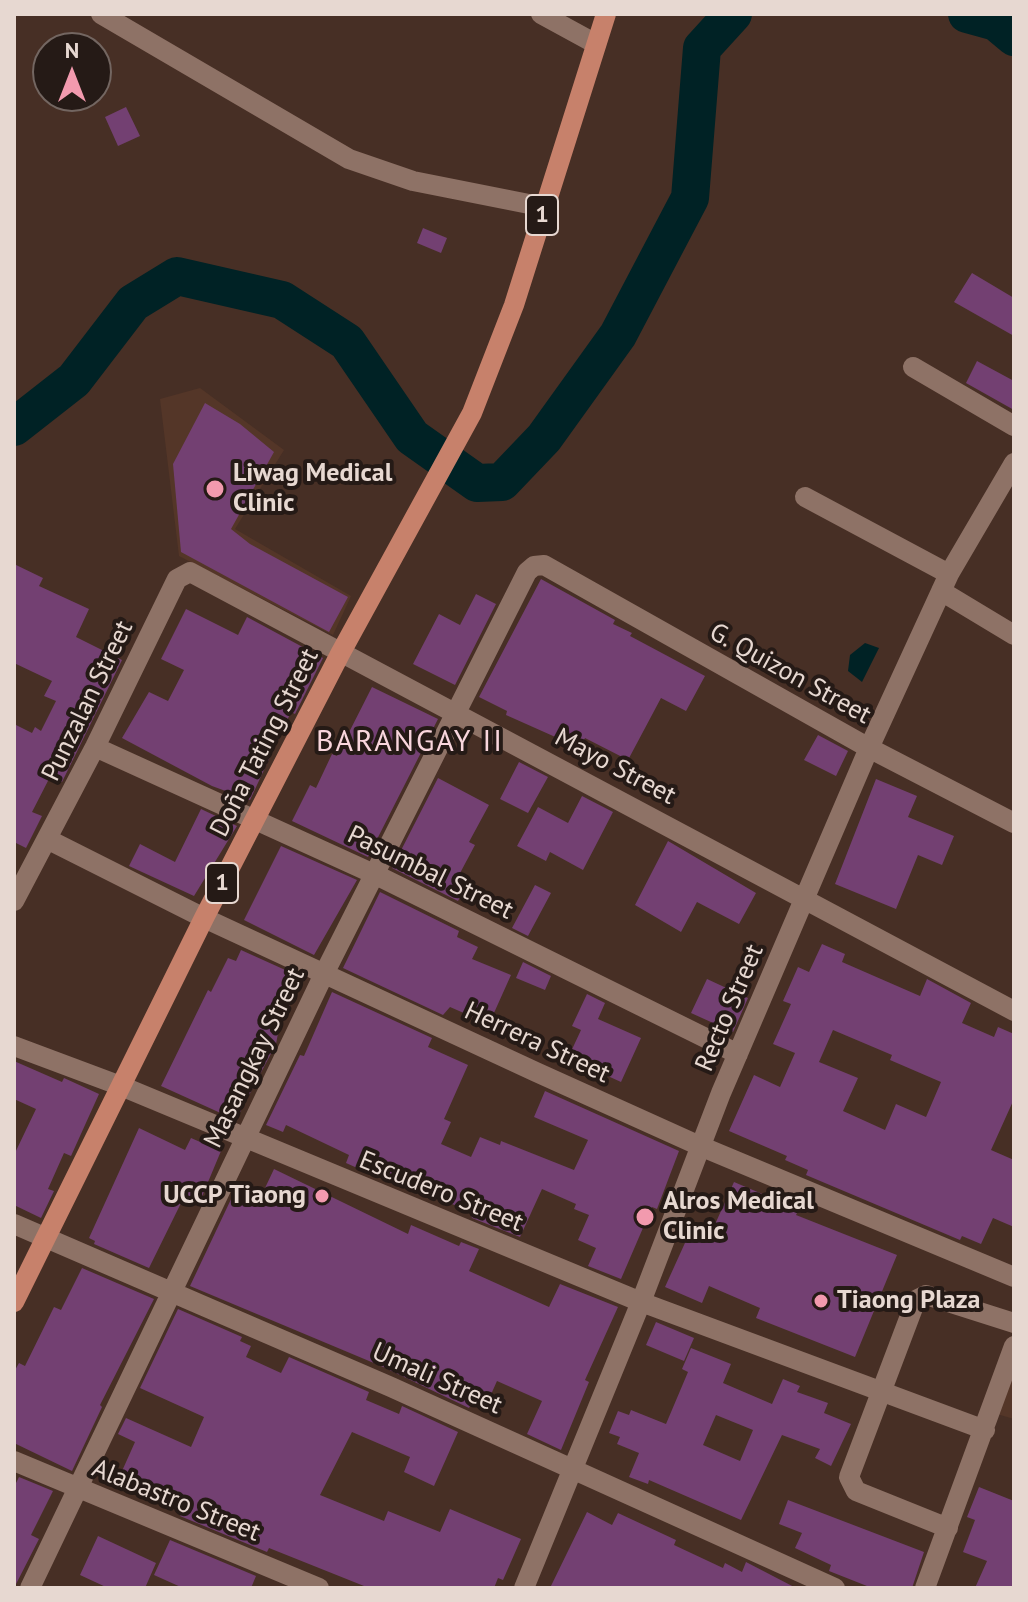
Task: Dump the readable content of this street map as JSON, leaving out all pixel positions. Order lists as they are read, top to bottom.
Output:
{
  "streets": {
    "main road": ["1", "Doña Tating Street"],
    "street": [
      "G. Quizon Street",
      "Punzalan Street",
      "Mayo Street",
      "Pasumbal Street",
      "Recto Street",
      "Herrera Street",
      "Masangkay Street",
      "Escudero Street",
      "Umali Street",
      "Alabastro Street"
    ]
  },
  "crossings": [
    ["1", "Doña Tating Street"],
    ["G. Quizon Street", "Recto Street"],
    ["G. Quizon Street", "Masangkay Street"],
    ["Punzalan Street", "Mayo Street"],
    ["Punzalan Street", "Pasumbal Street"],
    ["Punzalan Street", "Herrera Street"],
    ["Doña Tating Street", "Mayo Street"],
    ["Doña Tating Street", "Pasumbal Street"],
    ["Doña Tating Street", "Herrera Street"],
    ["Doña Tating Street", "Escudero Street"],
    ["Doña Tating Street", "Umali Street"],
    ["Mayo Street", "Recto Street"],
    ["Mayo Street", "Masangkay Street"],
    ["Pasumbal Street", "Recto Street"],
    ["Pasumbal Street", "Masangkay Street"],
    ["Recto Street", "Herrera Street"],
    ["Recto Street", "Escudero Street"],
    ["Recto Street", "Umali Street"],
    ["Herrera Street", "Masangkay Street"],
    ["Masangkay Street", "Escudero Street"],
    ["Masangkay Street", "Umali Street"],
    ["Masangkay Street", "Alabastro Street"]
  ],
  "districts": ["BARANGAY II"],
  "places": [
    "Liwag Medical Clinic",
    "UCCP Tiaong",
    "Alros Medical Clinic",
    "Tiaong Plaza"
  ],
  "north": "top"
}
